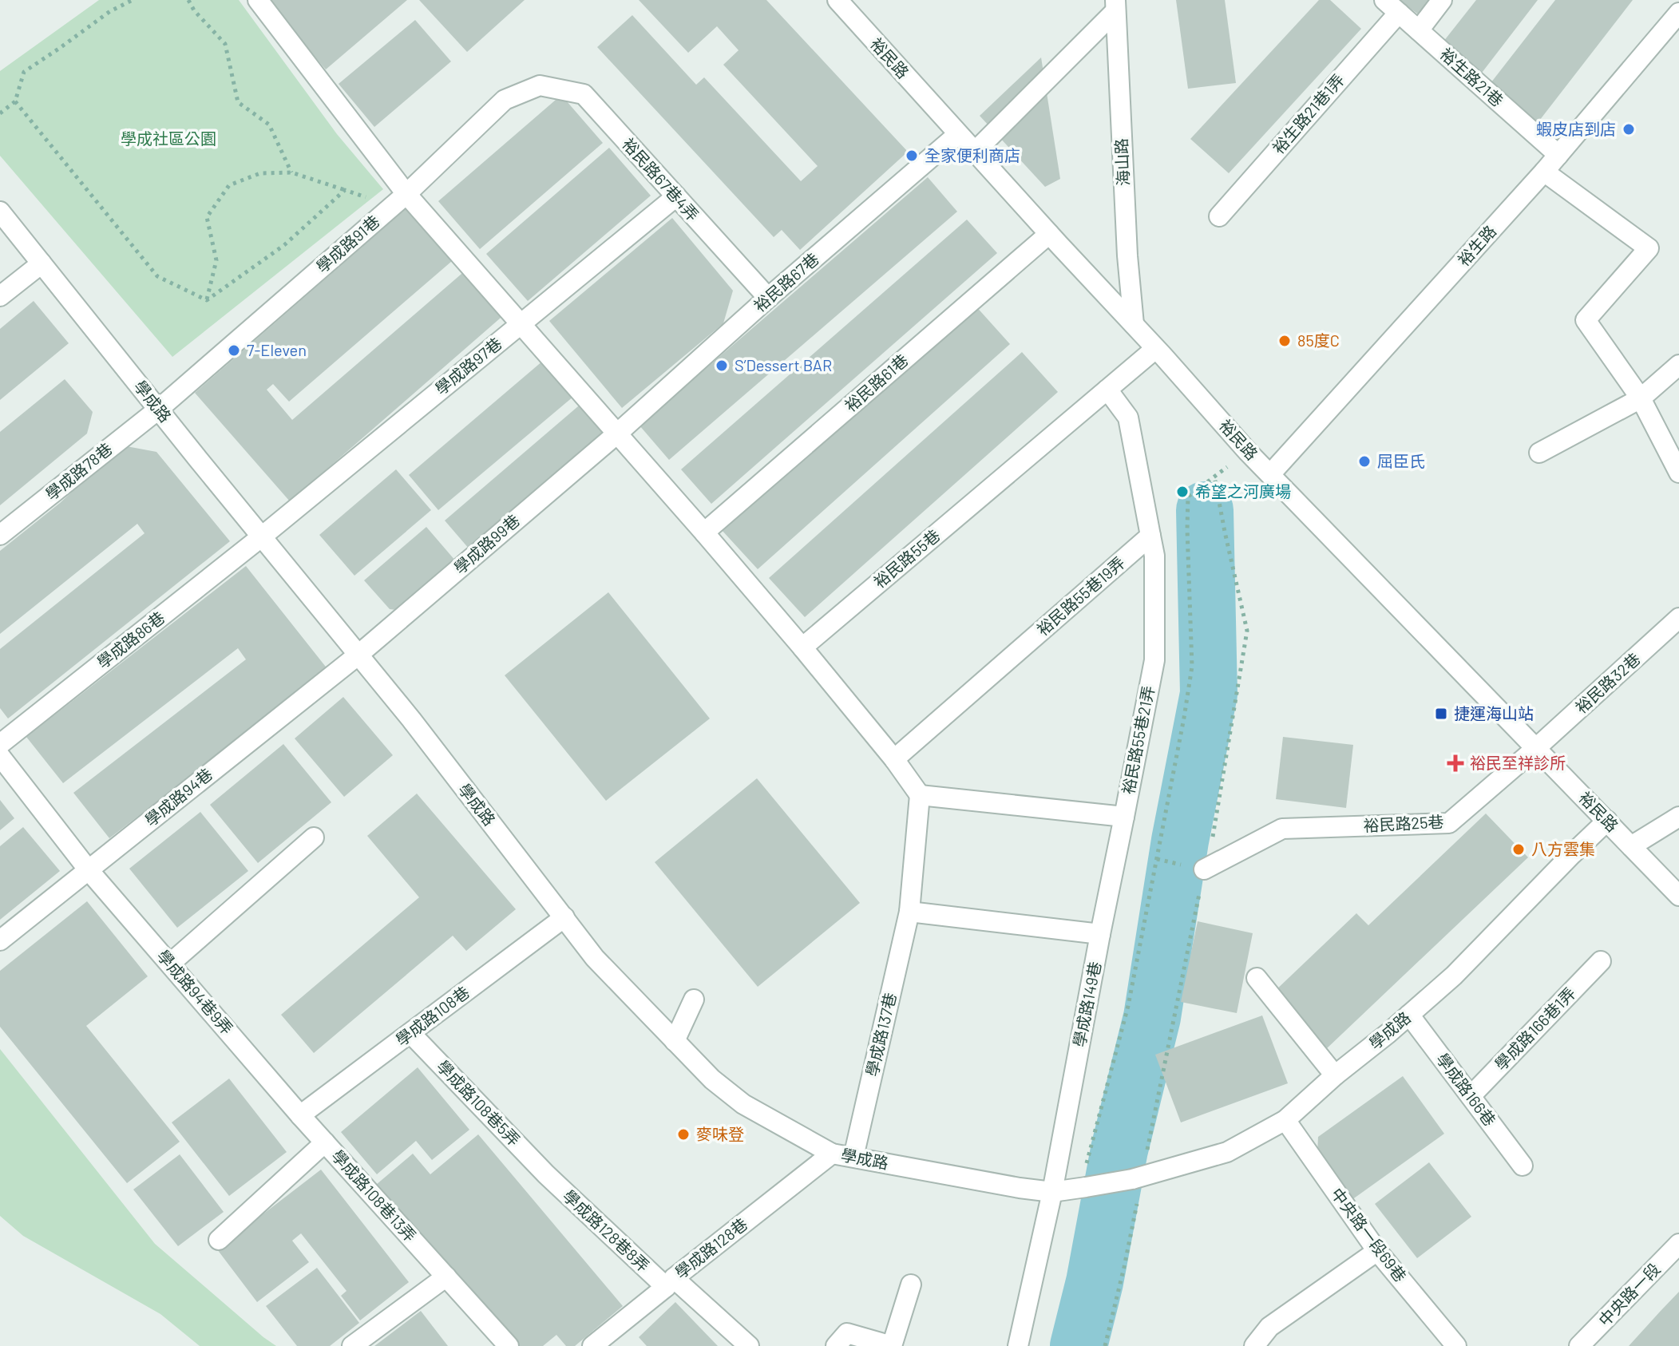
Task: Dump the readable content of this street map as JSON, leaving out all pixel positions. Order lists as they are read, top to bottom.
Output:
{
  "streets": {
    "street": [
      "裕民路",
      "裕生路21巷",
      "裕生路21巷1弄",
      "海山路",
      "裕民路67巷4弄",
      "學成路91巷",
      "裕生路",
      "裕民路67巷",
      "學成路97巷",
      "裕民路61巷",
      "學成路",
      "學成路78巷",
      "學成路99巷",
      "裕民路55巷",
      "裕民路55巷19弄",
      "學成路86巷",
      "裕民路32巷",
      "裕民路55巷21弄",
      "學成路94巷",
      "裕民路25巷",
      "學成路94巷9弄",
      "學成路149巷",
      "學成路108巷",
      "學成路166巷1弄",
      "學成路137巷",
      "學成路166巷",
      "學成路108巷5弄",
      "學成路108巷13弄",
      "學成路128巷8弄",
      "中央路一段69巷",
      "學成路128巷",
      "中央路一段"
    ]
  },
  "crossings": [
    ["裕民路", "海山路"],
    ["裕民路", "裕生路"],
    ["裕民路", "裕民路67巷"],
    ["裕民路", "裕民路61巷"],
    ["裕民路", "學成路"],
    ["裕民路", "裕民路55巷"],
    ["裕民路", "裕民路32巷"],
    ["裕民路", "裕民路25巷"],
    ["裕生路21巷", "裕生路21巷1弄"],
    ["裕生路21巷", "裕生路"],
    ["裕民路67巷4弄", "學成路91巷"],
    ["裕民路67巷4弄", "裕民路67巷"],
    ["裕民路67巷4弄", "學成路97巷"],
    ["學成路91巷", "學成路"],
    ["學成路91巷", "學成路78巷"],
    ["裕民路67巷", "學成路99巷"],
    ["學成路97巷", "學成路"],
    ["學成路97巷", "學成路86巷"],
    ["學成路", "學成路78巷"],
    ["學成路", "學成路99巷"],
    ["學成路", "學成路86巷"],
    ["學成路", "學成路94巷"],
    ["學成路", "學成路149巷"],
    ["學成路", "學成路108巷"],
    ["學成路", "學成路137巷"],
    ["學成路", "學成路166巷"],
    ["學成路", "中央路一段69巷"],
    ["學成路", "學成路128巷"],
    ["學成路99巷", "學成路94巷"],
    ["裕民路55巷19弄", "裕民路55巷21弄"],
    ["裕民路32巷", "裕民路25巷"],
    ["裕民路55巷21弄", "學成路149巷"],
    ["裕民路55巷21弄", "學成路137巷"],
    ["學成路94巷", "學成路94巷9弄"],
    ["學成路94巷9弄", "學成路108巷"],
    ["學成路94巷9弄", "學成路108巷13弄"],
    ["學成路108巷", "學成路108巷5弄"],
    ["學成路108巷", "學成路108巷13弄"],
    ["學成路166巷1弄", "學成路166巷"],
    ["學成路108巷5弄", "學成路128巷8弄"],
    ["學成路128巷8弄", "學成路128巷"]
  ],
  "parks": ["學成社區公園"],
  "places": {
    "other": [
      "蝦皮店到店",
      "全家便利商店",
      "85度C",
      "7-Eleven",
      "S’Dessert BAR",
      "屈臣氏",
      "希望之河廣場",
      "八方雲集",
      "麥味登"
    ],
    "transit": ["捷運海山站"],
    "health": ["裕民至祥診所"]
  }
}
